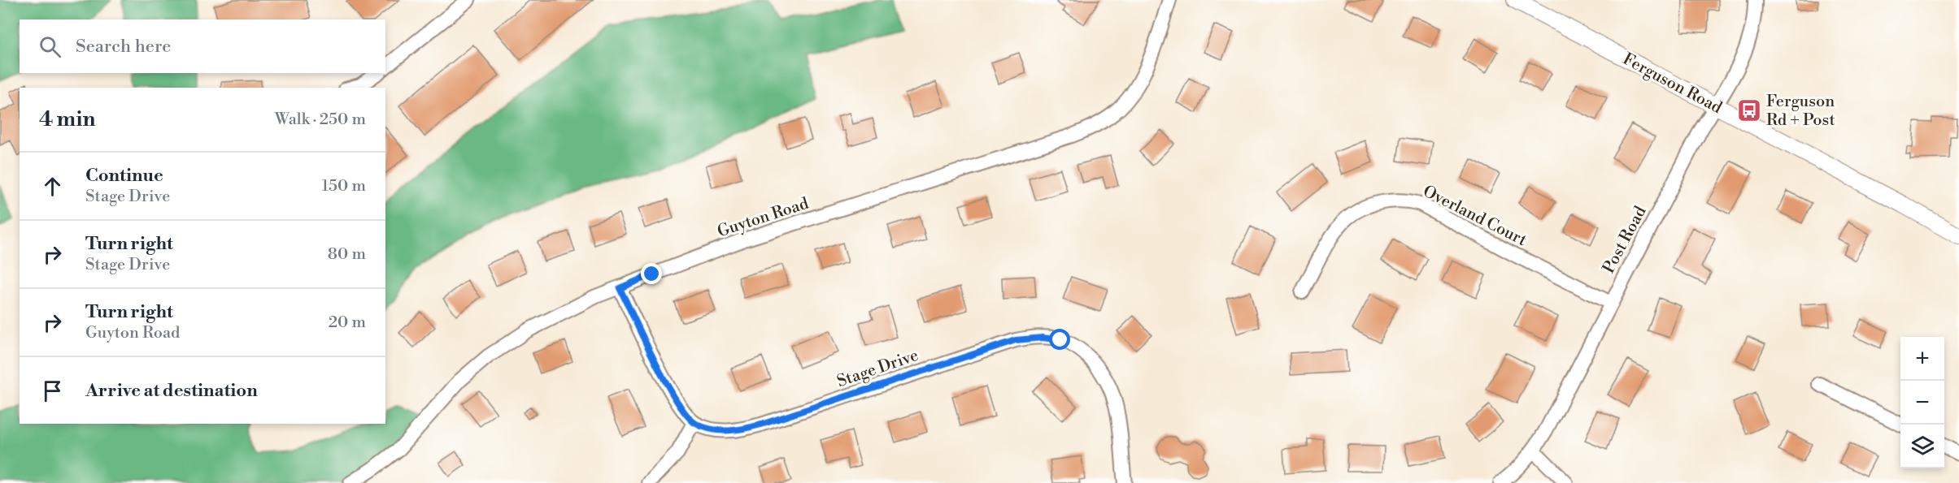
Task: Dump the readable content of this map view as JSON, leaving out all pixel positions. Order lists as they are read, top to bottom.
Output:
{
  "streets": {
    "street": [
      "Ferguson Road",
      "Overland Court",
      "Guyton Road",
      "Post Road",
      "Stage Drive"
    ]
  },
  "crossings": [
    ["Ferguson Road", "Post Road"],
    ["Overland Court", "Post Road"]
  ],
  "places": {
    "bus stop": ["Ferguson Rd + Post"]
  },
  "page": {
    "search": "Search here",
    "heading": ["4 min", "Walk · 250 m"],
    "list": [
      ["Continue", "Stage Drive", "150 m"],
      ["Turn right", "Stage Drive", "80 m"],
      ["Turn right", "Guyton Road", "20 m"],
      "Arrive at destination"
    ],
    "map_buttons": ["+", "−"]
  }
}
